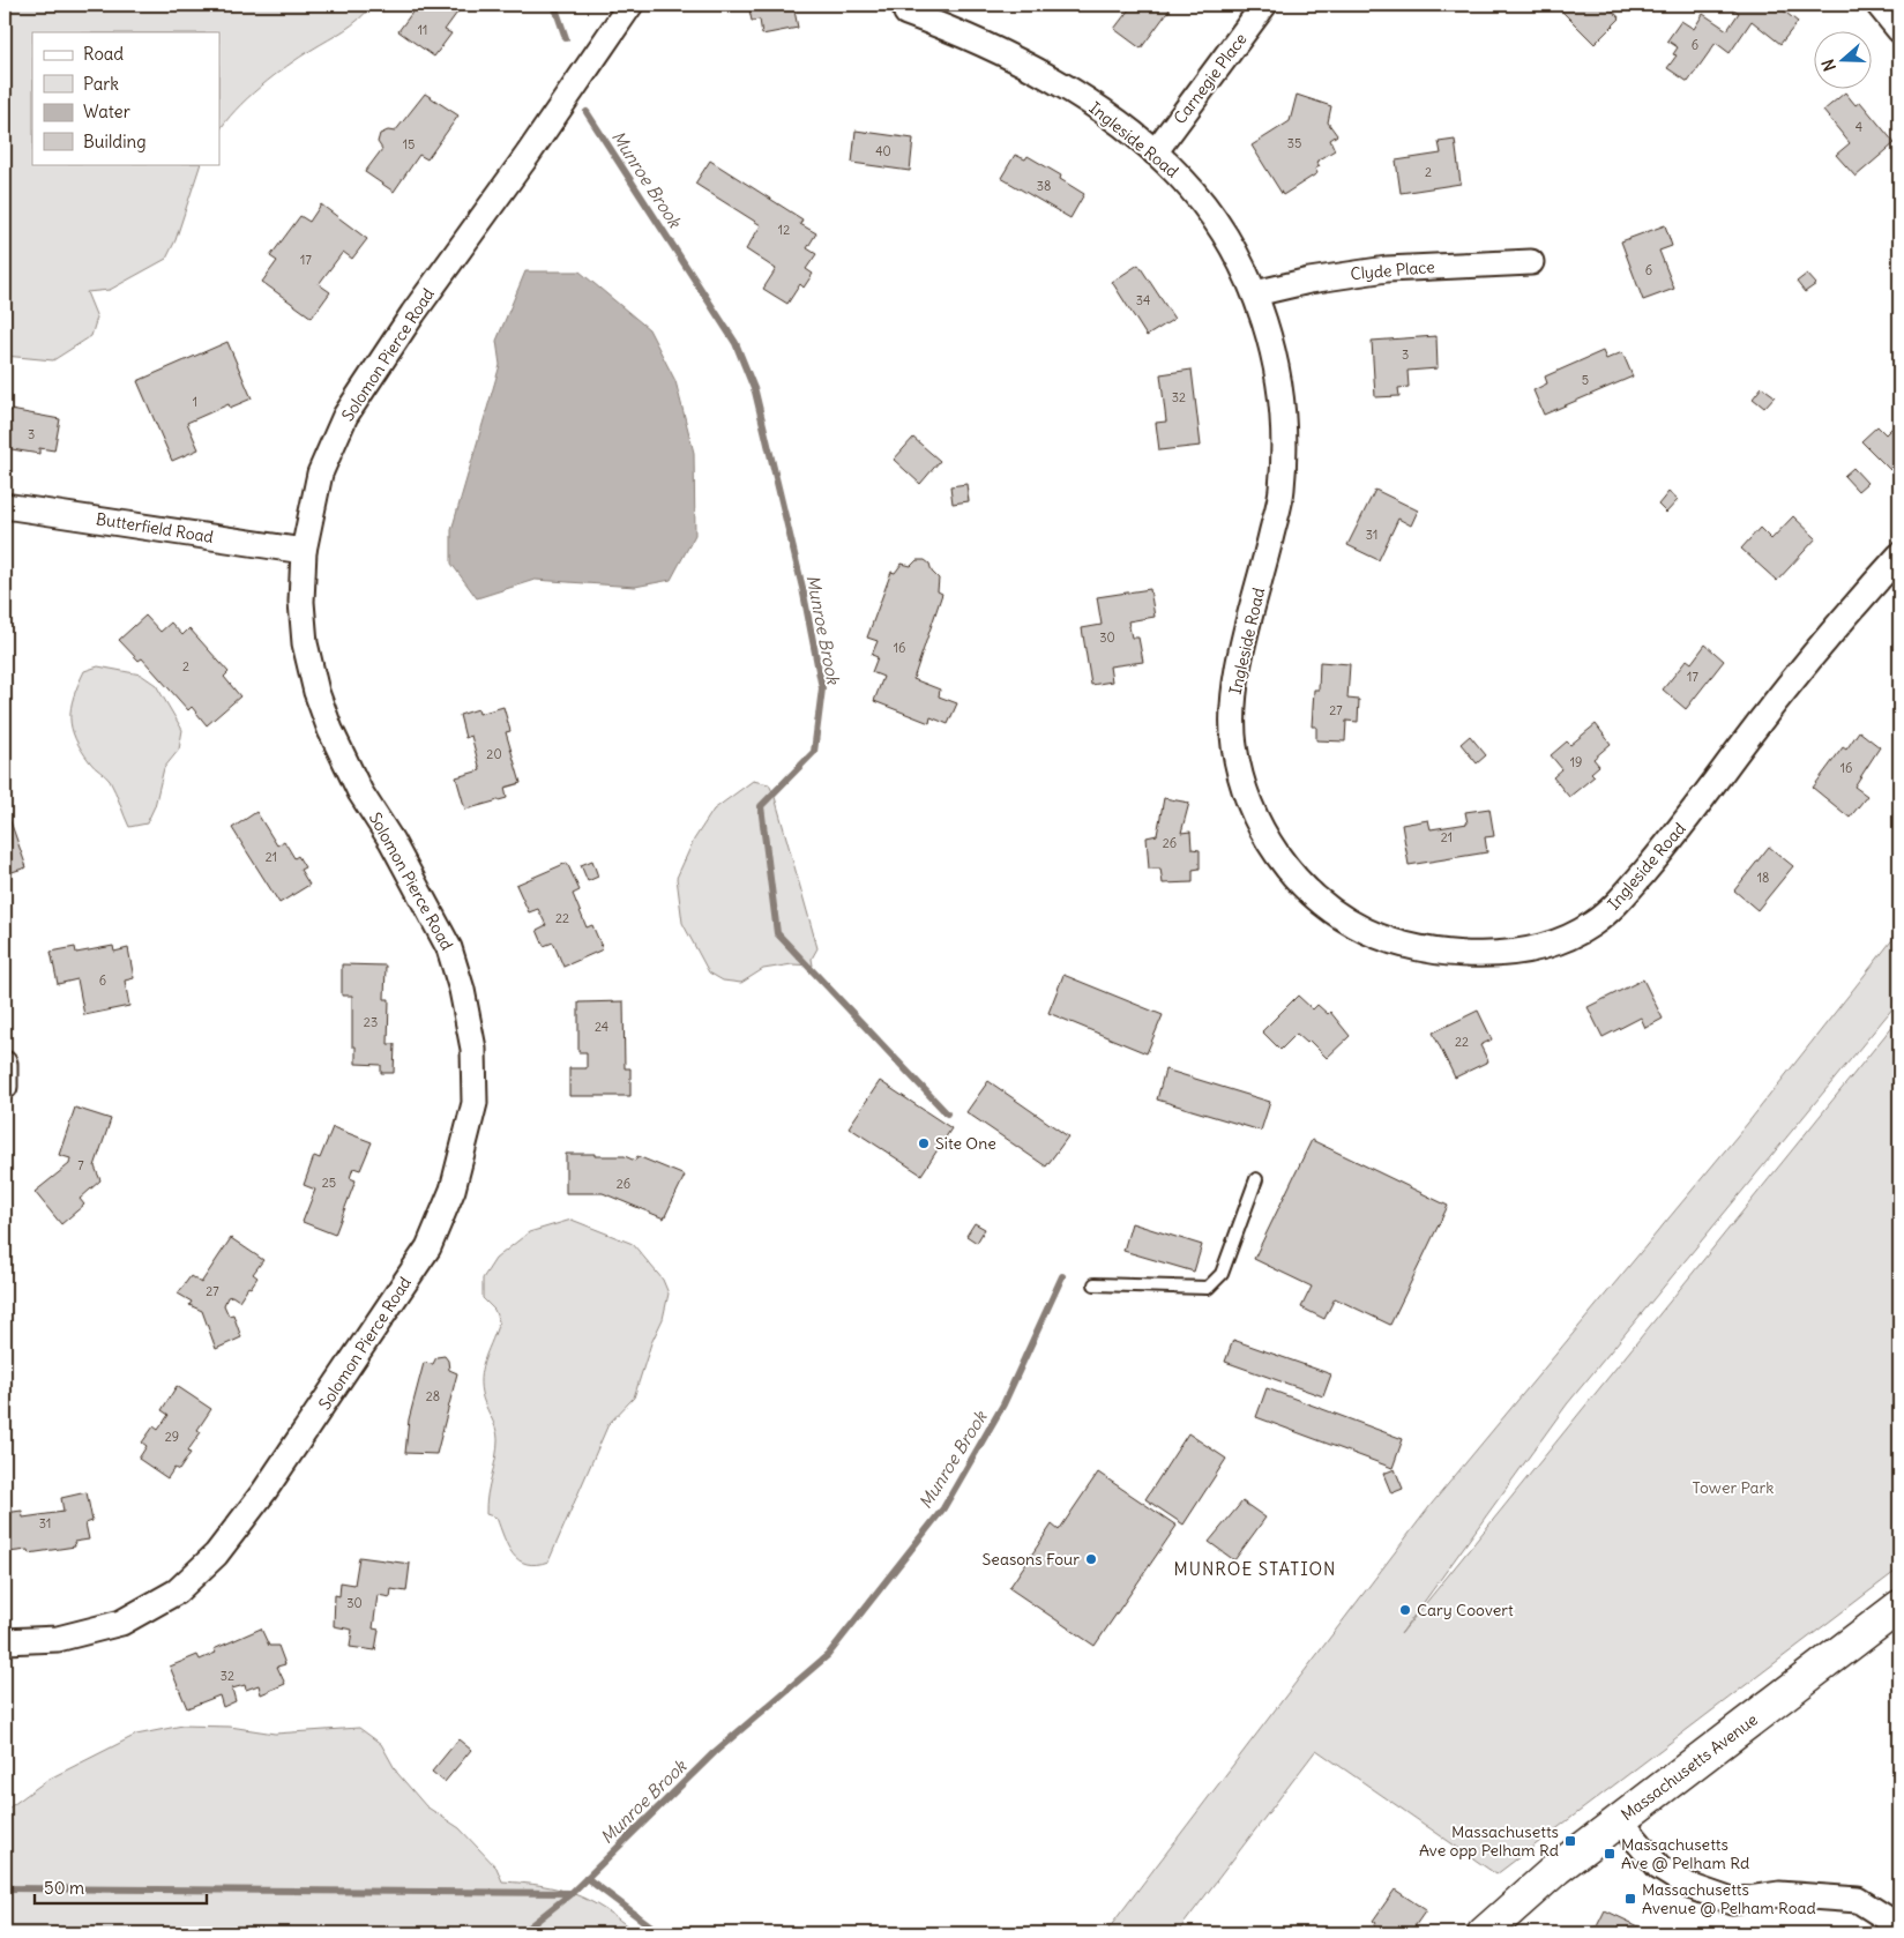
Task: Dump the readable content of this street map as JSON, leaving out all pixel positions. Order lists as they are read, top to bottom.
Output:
{
  "streets": {
    "main road": ["Massachusetts Avenue"],
    "street": [
      "Carnegie Place",
      "Ingleside Road",
      "Clyde Place",
      "Solomon Pierce Road",
      "Butterfield Road"
    ]
  },
  "crossings": [
    ["Carnegie Place", "Ingleside Road"],
    ["Ingleside Road", "Clyde Place"],
    ["Solomon Pierce Road", "Butterfield Road"]
  ],
  "districts": ["MUNROE STATION"],
  "water": ["Munroe Brook"],
  "parks": ["Tower Park"],
  "places": {
    "other": ["Site One", "Seasons Four", "Cary Coovert"],
    "transit": ["Massachusetts Ave opp Pelham Rd", "Massachusetts Ave @ Pelham Rd", "Massachusetts Avenue @ Pelham Road"]
  },
  "house_numbers": [
    "11",
    "6",
    "4",
    "35",
    "15",
    "40",
    "2",
    "38",
    "12",
    "17",
    "6",
    "34",
    "3",
    "5",
    "32",
    "1",
    "3",
    "31",
    "30",
    "16",
    "2",
    "17",
    "27",
    "20",
    "19",
    "16",
    "21",
    "26",
    "21",
    "18",
    "22",
    "6",
    "23",
    "24",
    "22",
    "7",
    "25",
    "26",
    "27",
    "28",
    "29",
    "31",
    "30",
    "32"
  ],
  "legend": [
    "Road",
    "Park",
    "Water",
    "Building"
  ],
  "scale_bar": "50 m",
  "north": "left"
}
